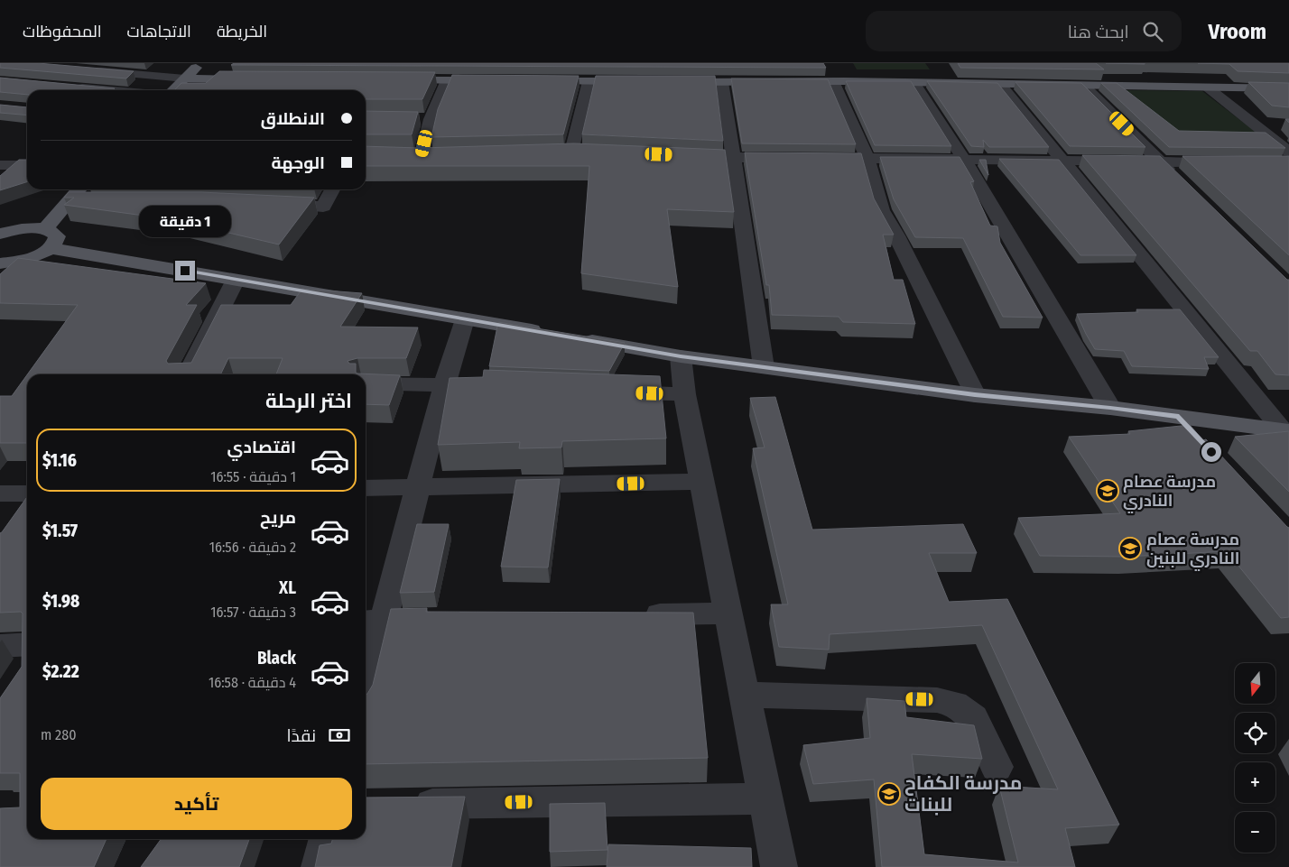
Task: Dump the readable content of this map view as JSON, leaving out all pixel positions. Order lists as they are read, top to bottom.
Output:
{
  "places": {
    "school or university": ["مدرسة عصام النادري", "مدرسة عصام النادري للبنين", "مدرسة الكفاح للبنات"]
  },
  "north": "bottom",
  "page": {
    "header": "Vroom",
    "search": "ابحث هنا",
    "nav": ["الخريطة", "الاتجاهات", "المحفوظات"],
    "banner": ["الانطلاق", "الوجهة"],
    "bubble": "1 دقيقة",
    "heading": "اختر الرحلة",
    "list": [
      {
        "name": "اقتصادي",
        "note": "1 دقيقة · 16:55",
        "value": "$1.16"
      },
      {
        "name": "مريح",
        "note": "2 دقيقة · 16:56",
        "value": "$1.57"
      },
      {
        "name": "XL",
        "note": "3 دقيقة · 16:57",
        "value": "$1.98"
      },
      {
        "name": "Black",
        "note": "4 دقيقة · 16:58",
        "value": "$2.22"
      }
    ],
    "map_buttons": ["+", "−"],
    "pay": ["نقدًا", "280 m"],
    "buttons": "تأكيد"
  }
}
